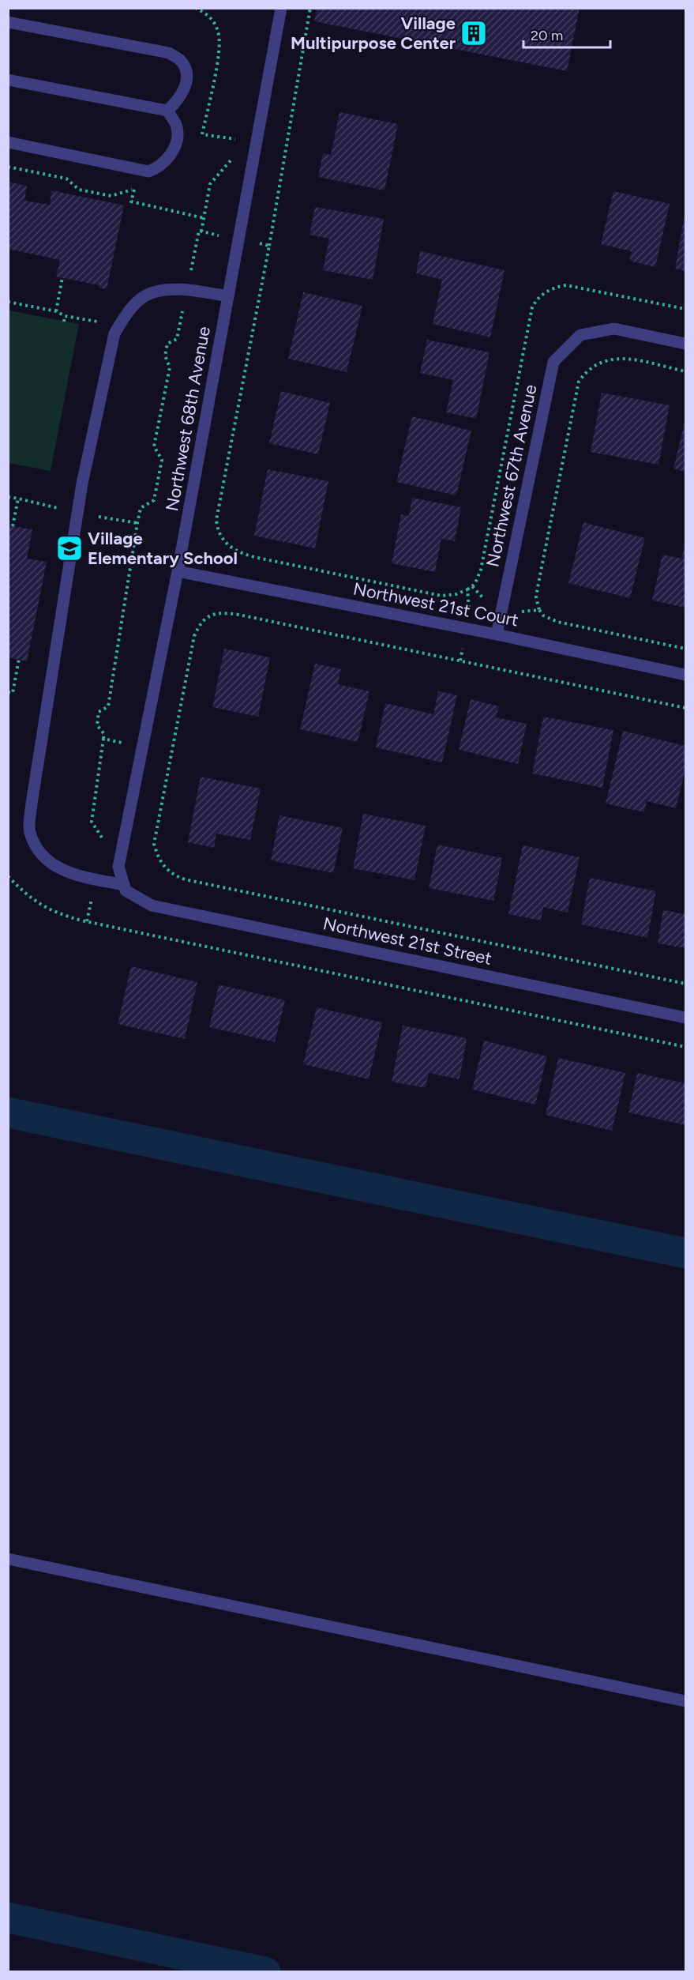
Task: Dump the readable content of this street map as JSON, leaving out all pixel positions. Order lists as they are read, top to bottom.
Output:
{
  "streets": {
    "street": [
      "Northwest 68th Avenue",
      "Northwest 67th Avenue",
      "Northwest 21st Court",
      "Northwest 21st Street"
    ]
  },
  "crossings": [
    ["Northwest 68th Avenue", "Northwest 21st Court"],
    ["Northwest 68th Avenue", "Northwest 21st Street"],
    ["Northwest 67th Avenue", "Northwest 21st Court"]
  ],
  "places": {
    "building": ["Village Multipurpose Center"],
    "school or university": ["Village Elementary School"]
  },
  "scale_bar": "20 m"
}
